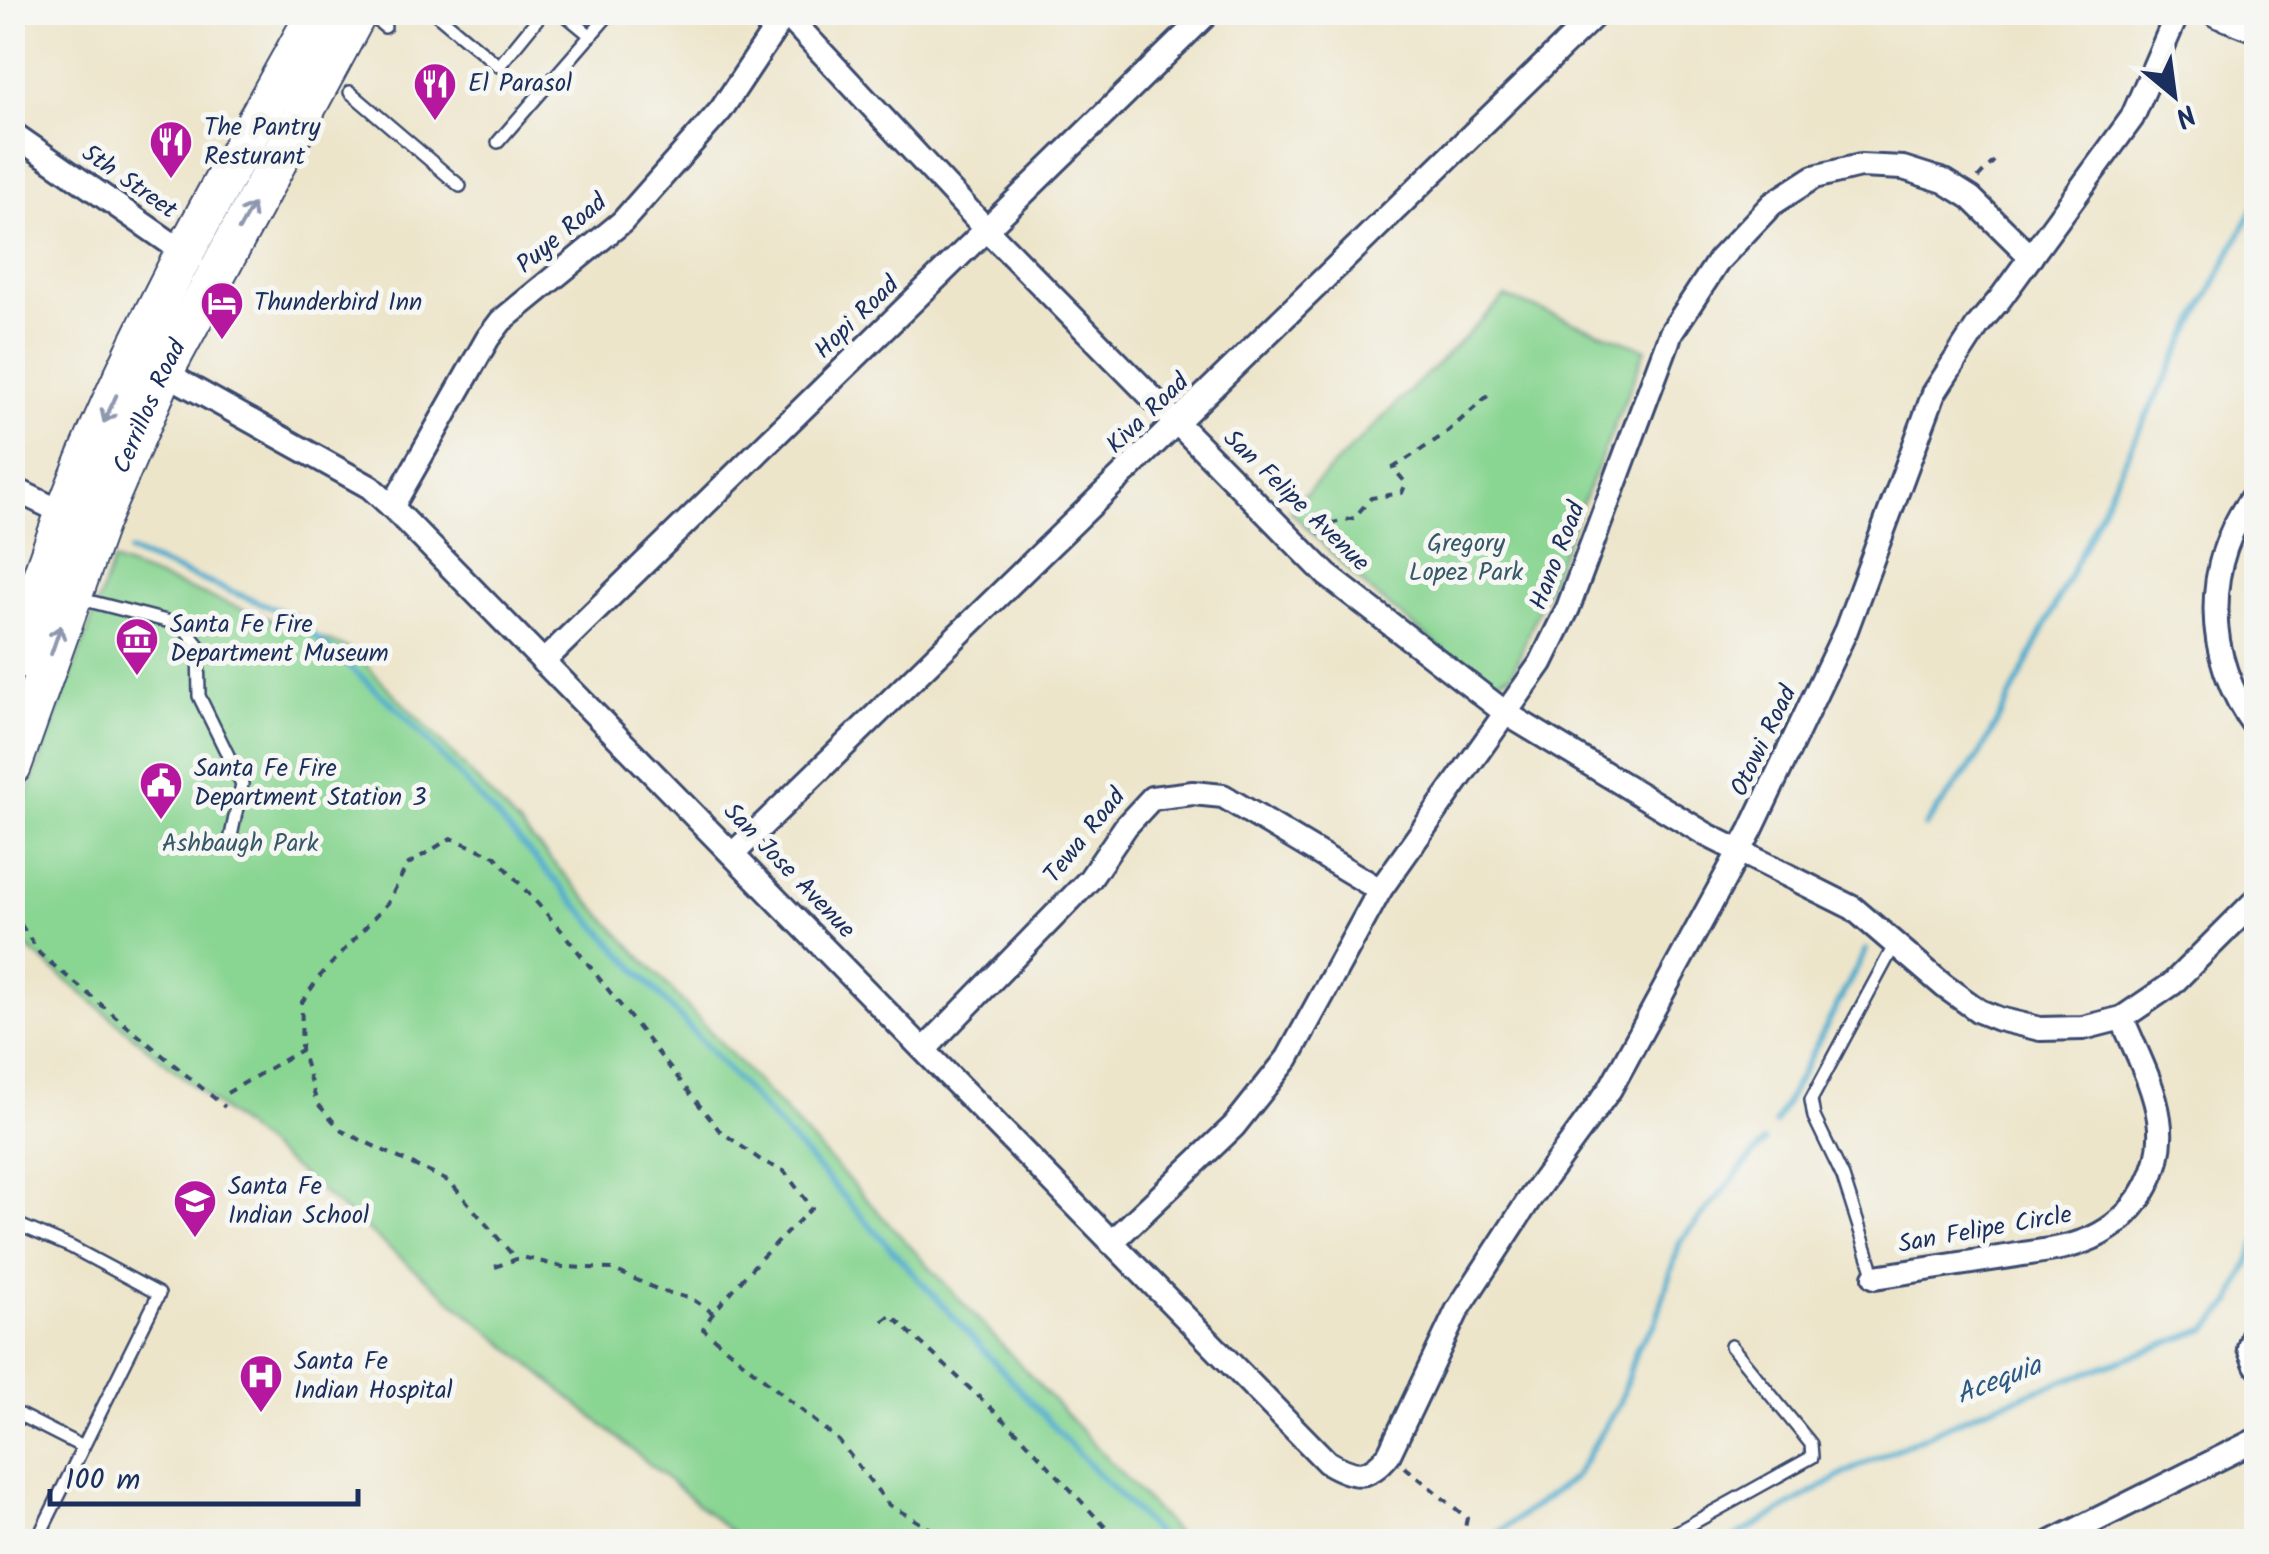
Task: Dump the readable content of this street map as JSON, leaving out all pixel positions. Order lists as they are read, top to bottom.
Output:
{
  "streets": {
    "main road": ["Cerrillos Road"],
    "street": [
      "5th Street",
      "Puye Road",
      "Hopi Road",
      "Kiva Road",
      "San Felipe Avenue",
      "Hano Road",
      "Otowi Road",
      "Tewa Road",
      "San Jose Avenue",
      "San Felipe Circle"
    ]
  },
  "crossings": [
    ["5th Street", "Cerrillos Road"],
    ["Puye Road", "San Felipe Avenue"],
    ["Puye Road", "San Jose Avenue"],
    ["Hopi Road", "San Felipe Avenue"],
    ["Hopi Road", "San Jose Avenue"],
    ["Cerrillos Road", "San Jose Avenue"],
    ["Kiva Road", "San Felipe Avenue"],
    ["Kiva Road", "San Jose Avenue"],
    ["San Felipe Avenue", "Hano Road"],
    ["San Felipe Avenue", "Otowi Road"],
    ["San Felipe Avenue", "San Felipe Circle"],
    ["Hano Road", "Otowi Road"],
    ["Hano Road", "Tewa Road"],
    ["Hano Road", "San Jose Avenue"],
    ["Otowi Road", "San Jose Avenue"],
    ["Tewa Road", "San Jose Avenue"]
  ],
  "water": ["Acequia"],
  "parks": ["Gregory Lopez Park", "Ashbaugh Park"],
  "places": {
    "restaurant": ["El Parasol", "The Pantry Resturant"],
    "hotel": ["Thunderbird Inn"],
    "museum": ["Santa Fe Fire Department Museum"],
    "public building": ["Santa Fe Fire Department Station 3"],
    "school or university": ["Santa Fe Indian School"],
    "hospital": ["Santa Fe Indian Hospital"]
  },
  "scale_bar": "100 m",
  "north": "bottom right"
}
